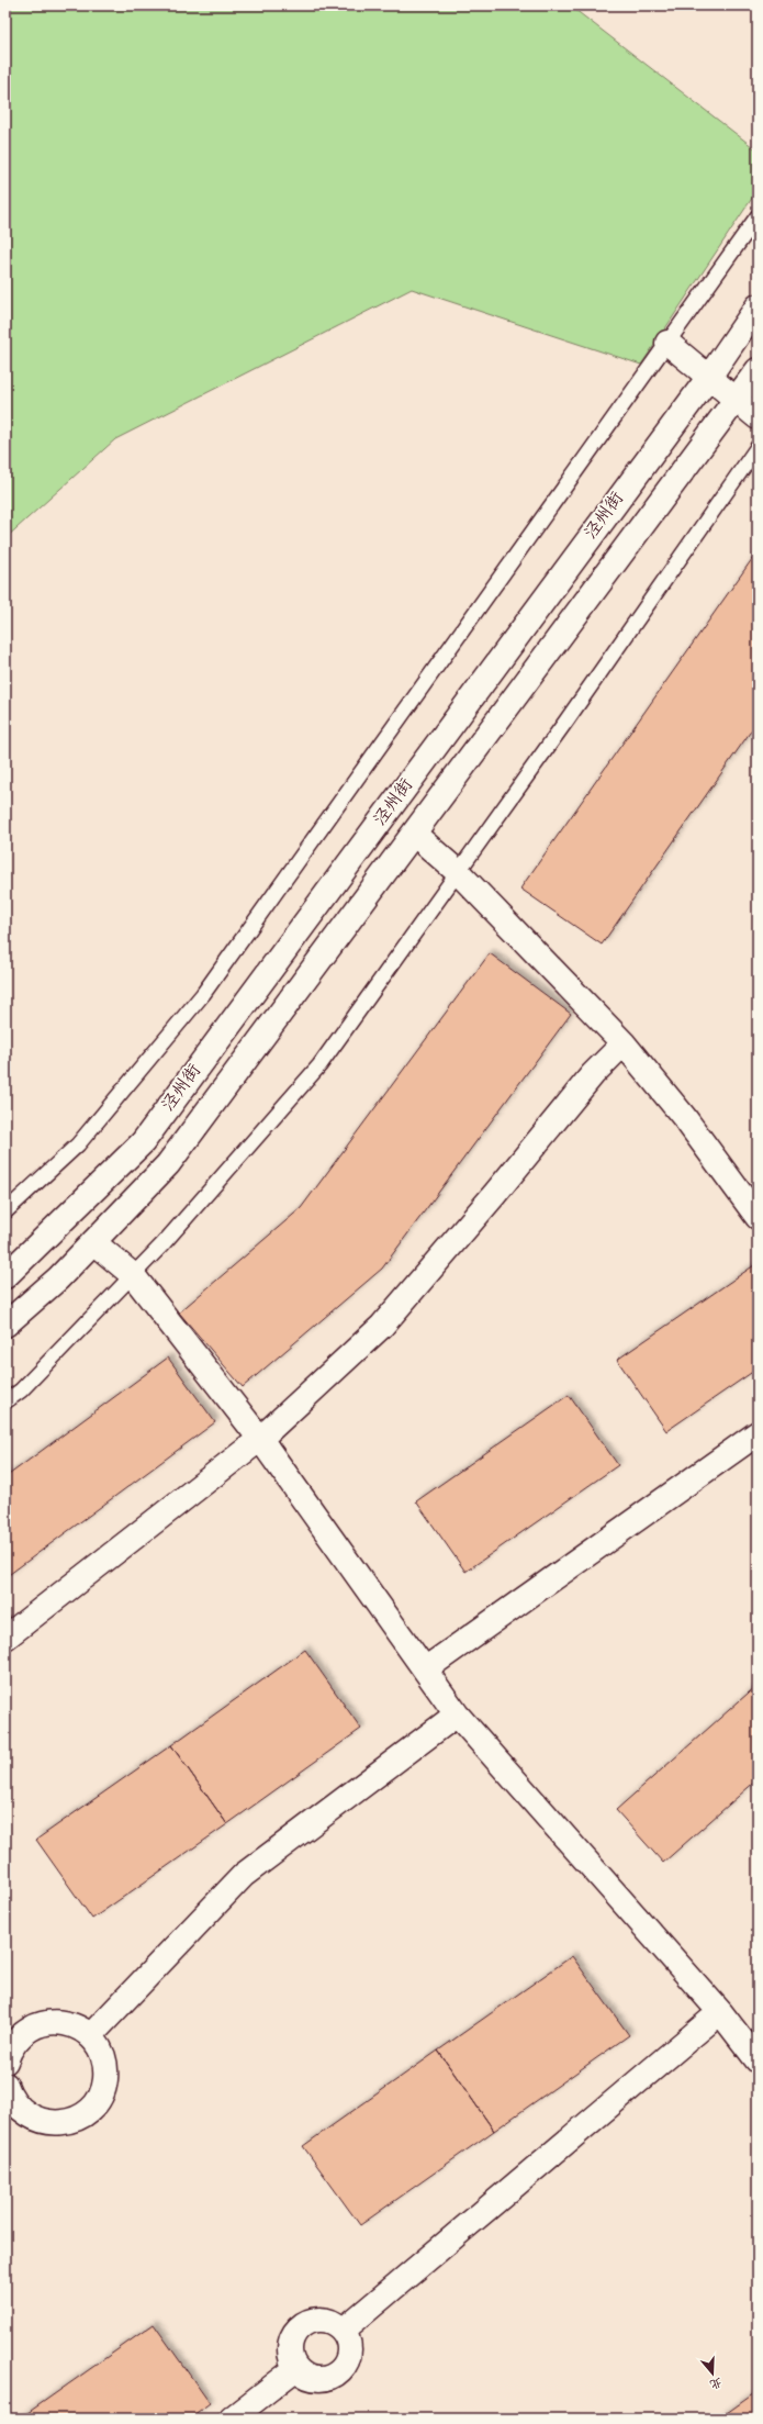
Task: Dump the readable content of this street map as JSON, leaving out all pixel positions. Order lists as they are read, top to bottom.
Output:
{
  "streets": {
    "street": ["泾州街"]
  },
  "north": "bottom"
}
